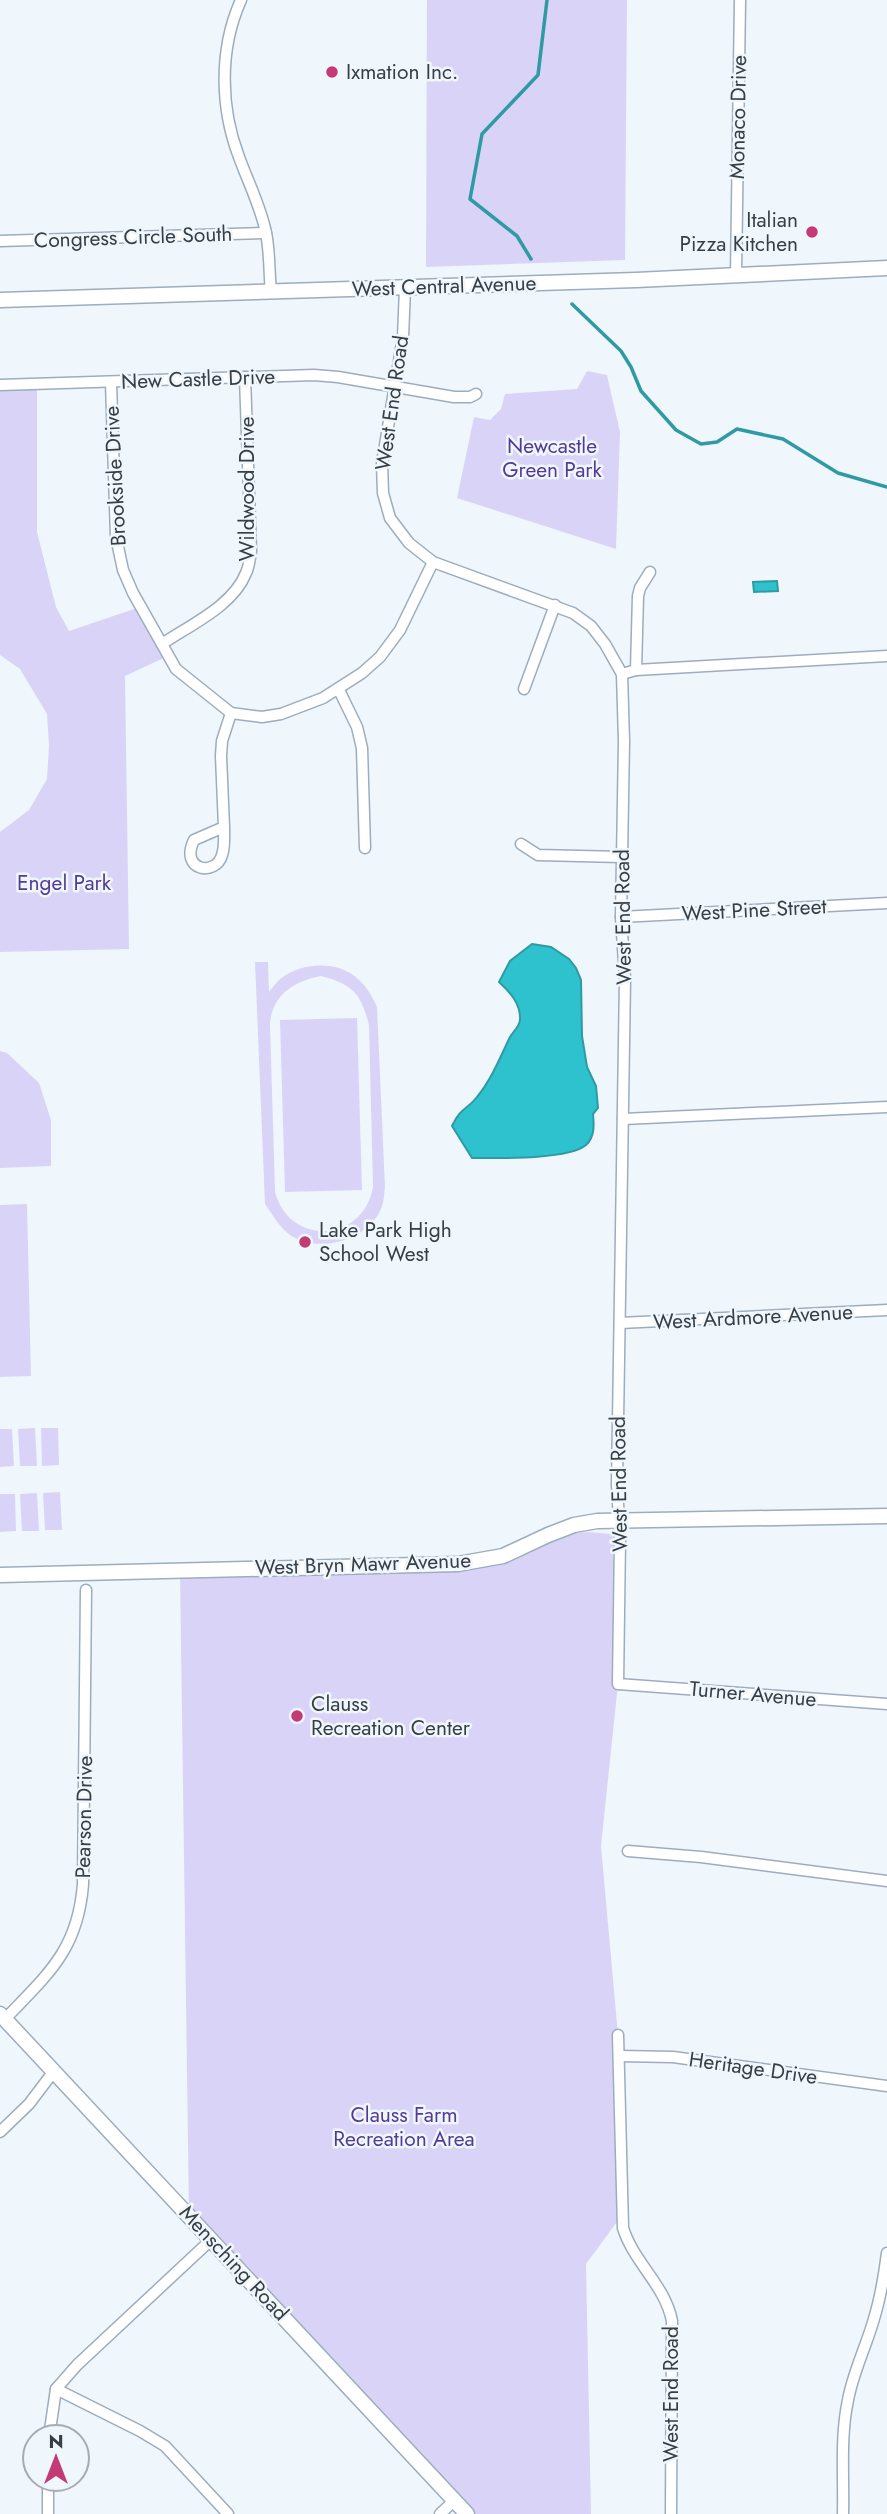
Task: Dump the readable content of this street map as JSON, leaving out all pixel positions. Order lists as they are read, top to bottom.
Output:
{
  "streets": {
    "street": [
      "Monaco Drive",
      "Congress Circle South",
      "West Central Avenue",
      "New Castle Drive",
      "West End Road",
      "Brookside Drive",
      "Wildwood Drive",
      "West Pine Street",
      "West Ardmore Avenue",
      "West Bryn Mawr Avenue",
      "Turner Avenue",
      "Pearson Drive",
      "Heritage Drive",
      "Mensching Road"
    ]
  },
  "crossings": [
    ["Monaco Drive", "West Central Avenue"],
    ["West Central Avenue", "West End Road"],
    ["New Castle Drive", "West End Road"],
    ["New Castle Drive", "Brookside Drive"],
    ["New Castle Drive", "Wildwood Drive"],
    ["West End Road", "West Pine Street"],
    ["West End Road", "West Ardmore Avenue"],
    ["West End Road", "West Bryn Mawr Avenue"],
    ["West End Road", "Turner Avenue"],
    ["West End Road", "Heritage Drive"],
    ["Brookside Drive", "Wildwood Drive"],
    ["Pearson Drive", "Mensching Road"]
  ],
  "parks": ["Newcastle Green Park", "Engel Park", "Clauss Farm Recreation Area"],
  "places": [
    "Ixmation Inc.",
    "Italian Pizza Kitchen",
    "Lake Park High School West",
    "Clauss Recreation Center"
  ],
  "north": "top"
}
